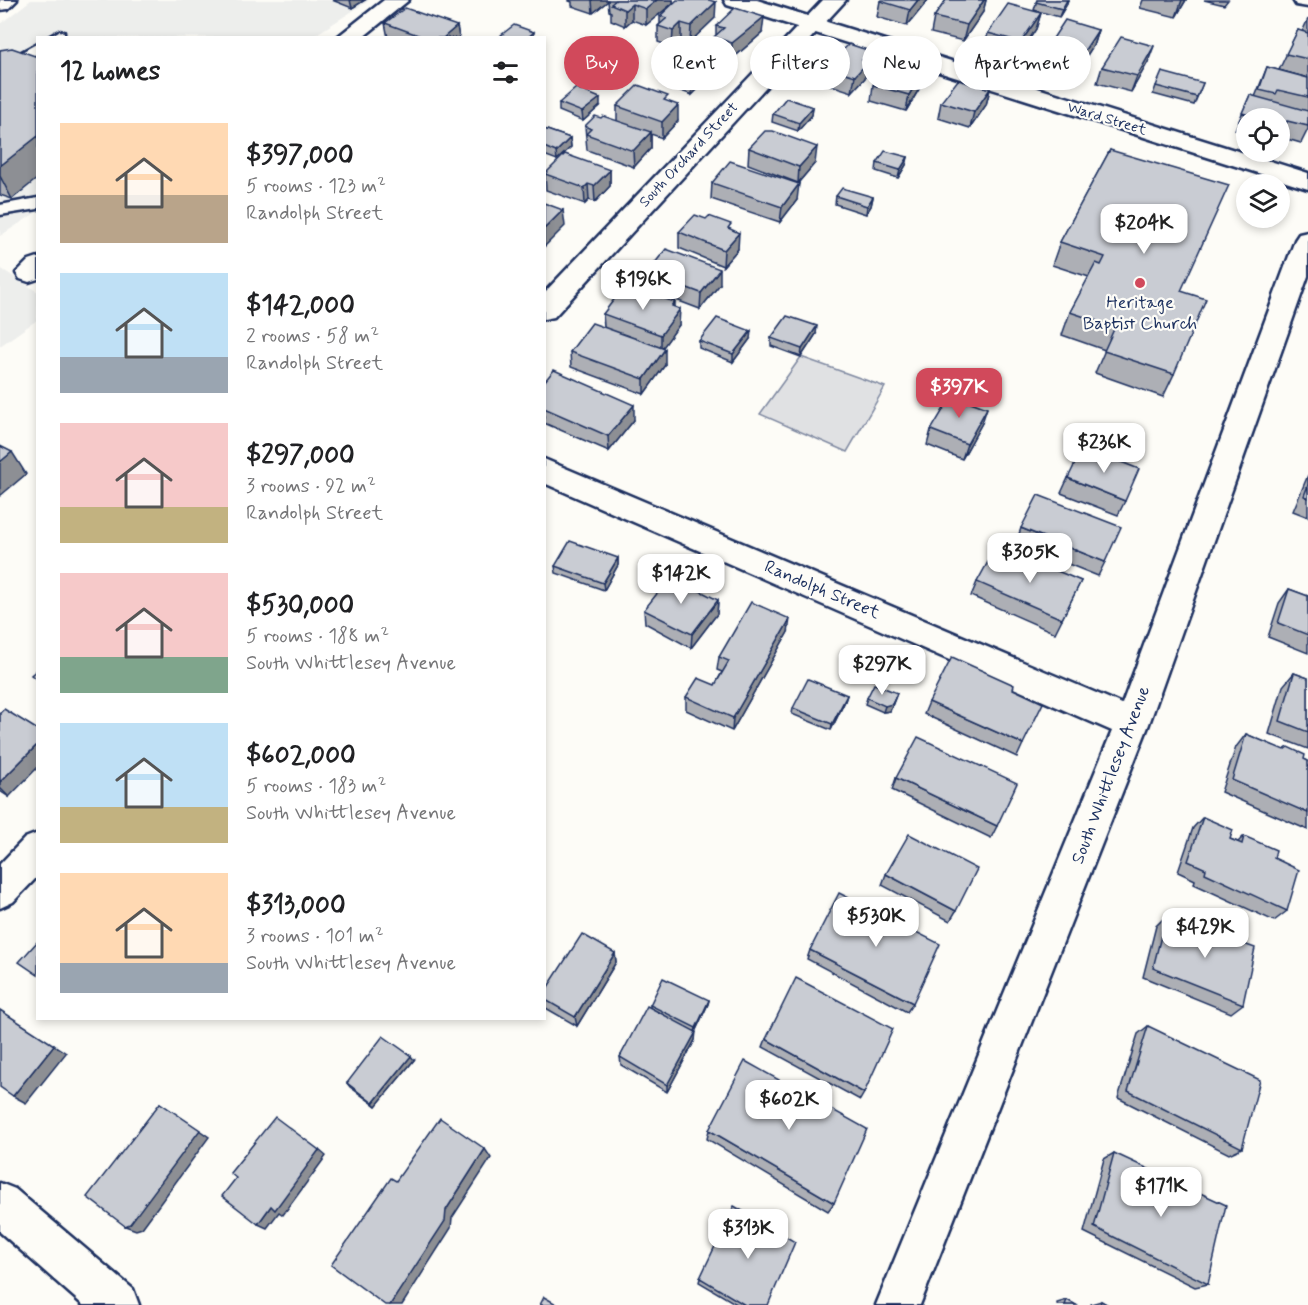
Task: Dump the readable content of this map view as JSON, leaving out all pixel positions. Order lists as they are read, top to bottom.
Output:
{
  "streets": {
    "street": [
      "Ward Street",
      "South Orchard Street",
      "Randolph Street",
      "South Whittlesey Avenue"
    ]
  },
  "crossings": [
    ["Ward Street", "South Orchard Street"],
    ["Randolph Street", "South Whittlesey Avenue"]
  ],
  "places": ["Heritage Baptist Church"],
  "page": {
    "chip": [
      "Buy",
      "Rent",
      "Filters",
      "New",
      "Apartment"
    ],
    "heading": "12 homes",
    "list": [
      {
        "name": "$397,000",
        "note": "5 rooms · 123 m² · Randolph Street"
      },
      {
        "name": "$142,000",
        "note": "2 rooms · 58 m² · Randolph Street"
      },
      {
        "name": "$297,000",
        "note": "3 rooms · 92 m² · Randolph Street"
      },
      {
        "name": "$530,000",
        "note": "5 rooms · 188 m² · South Whittlesey Avenue"
      },
      {
        "name": "$602,000",
        "note": "5 rooms · 183 m² · South Whittlesey Avenue"
      },
      {
        "name": "$313,000",
        "note": "3 rooms · 101 m² · South Whittlesey Avenue"
      }
    ],
    "price": [
      "$204K",
      "$196K",
      "$397K",
      "$236K",
      "$305K",
      "$142K",
      "$297K",
      "$530K",
      "$429K",
      "$602K",
      "$171K",
      "$313K"
    ]
  }
}
